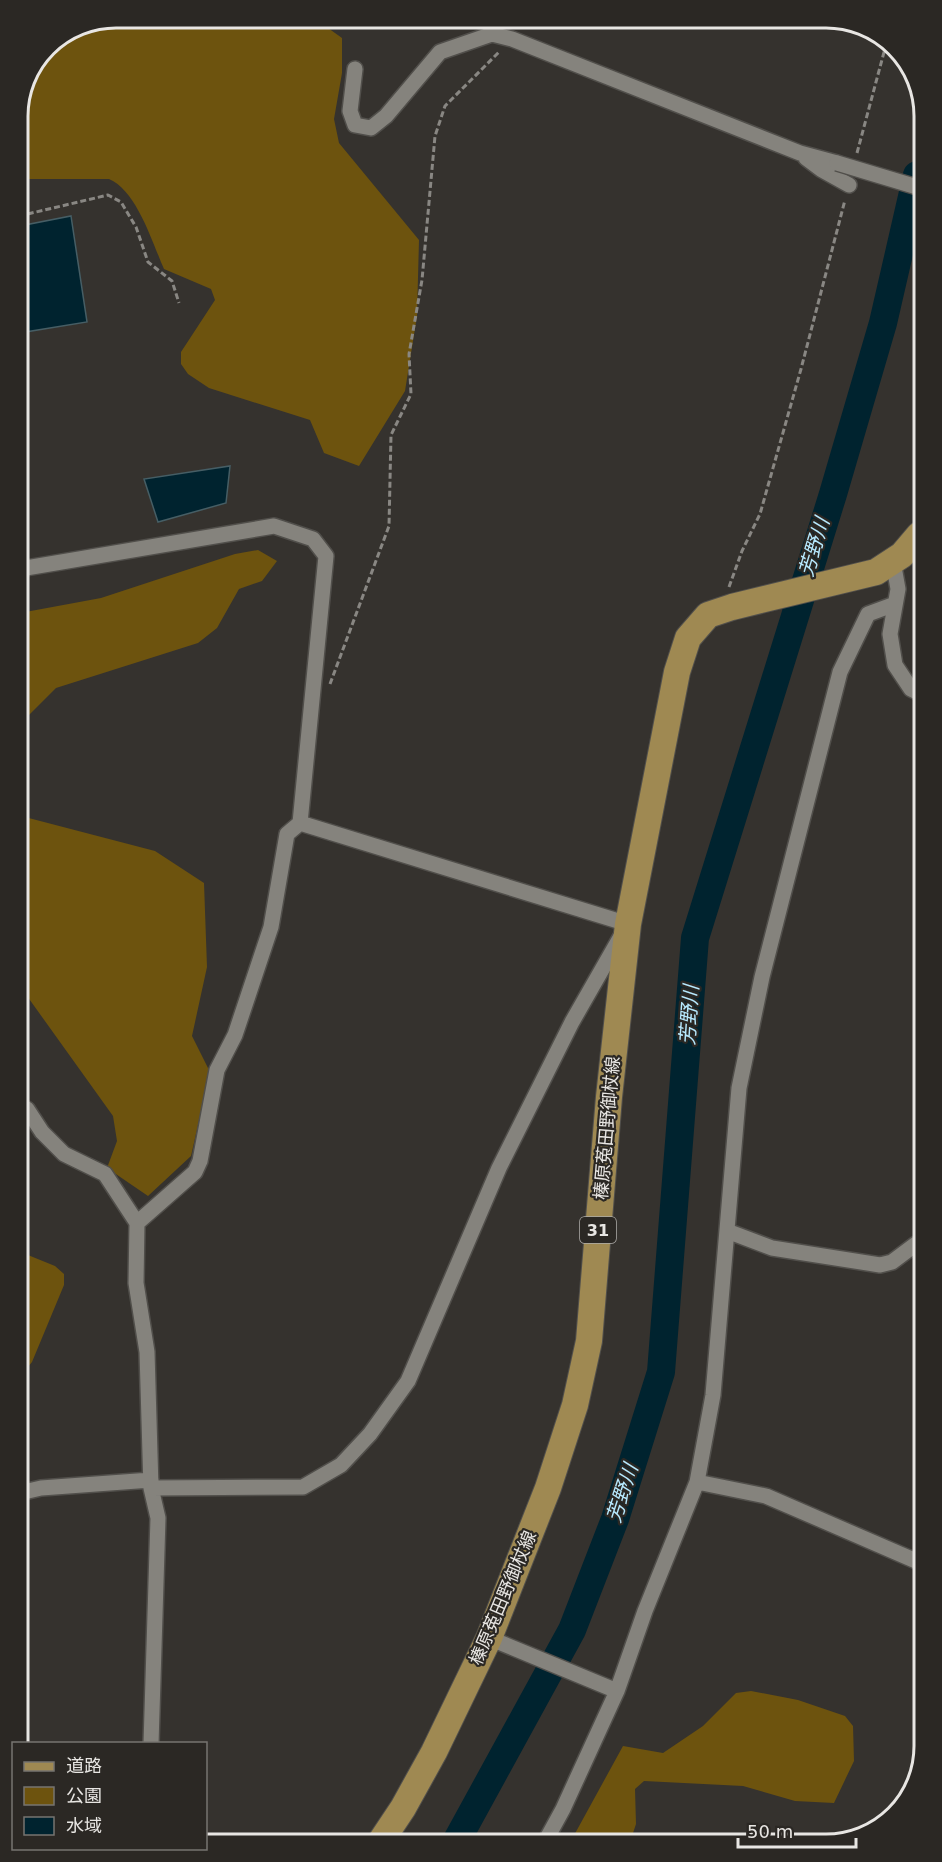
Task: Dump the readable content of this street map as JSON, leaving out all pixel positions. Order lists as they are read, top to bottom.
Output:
{
  "streets": {
    "main road": ["榛原菟田野御杖線", "31"]
  },
  "water": ["芳野川"],
  "legend": ["道路", "公園", "水域"],
  "scale_bar": "50 m"
}
